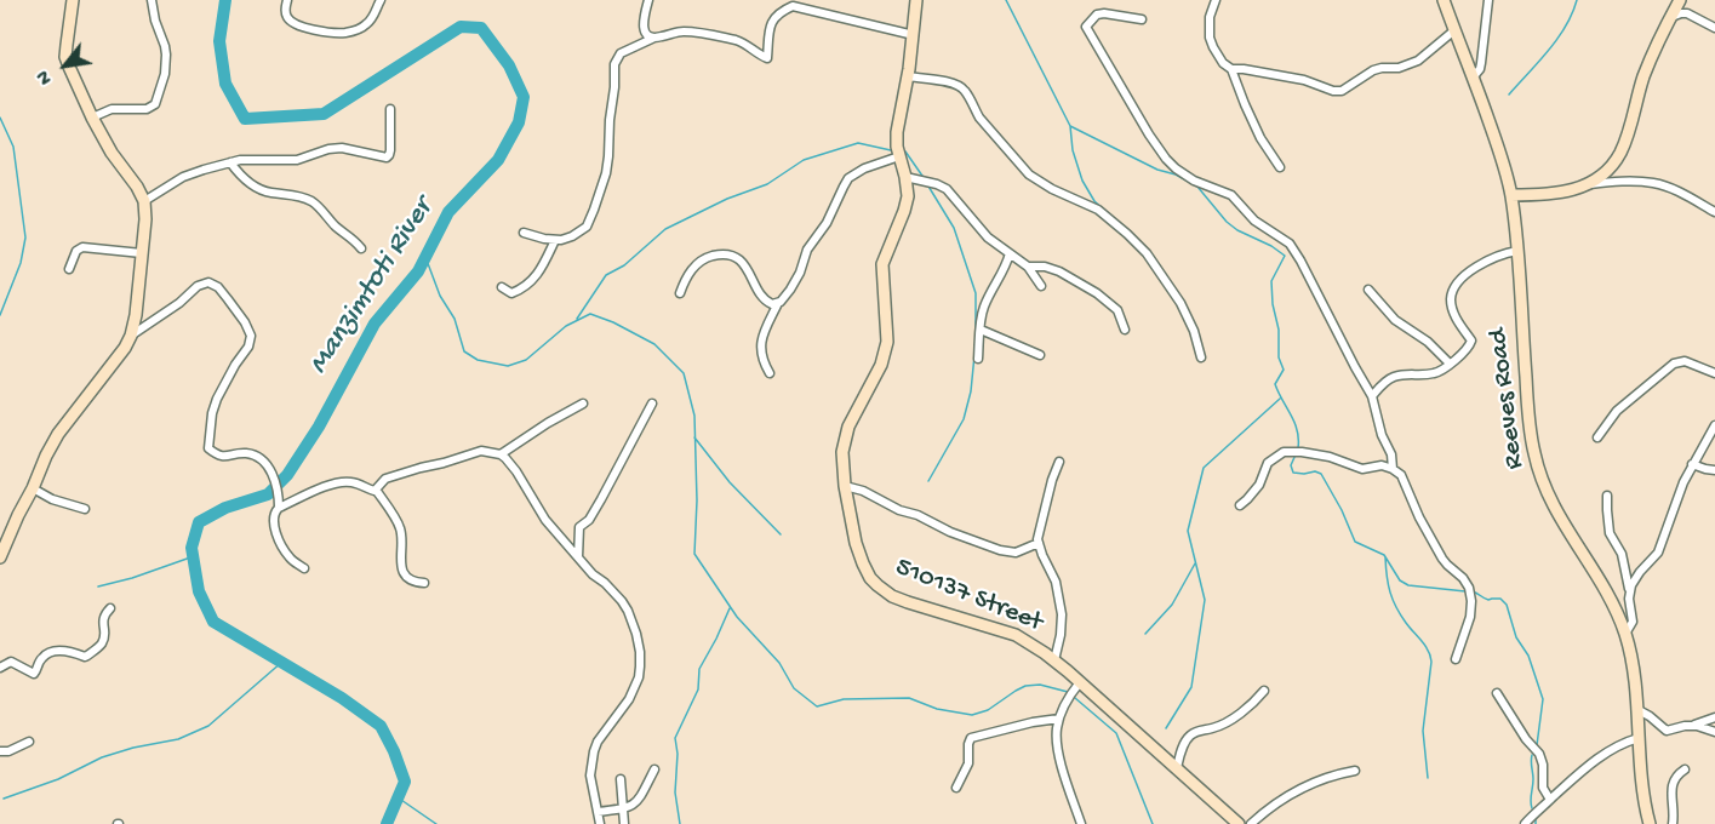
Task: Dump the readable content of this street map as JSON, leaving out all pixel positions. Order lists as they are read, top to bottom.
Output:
{
  "streets": {
    "street": ["Reeves Road", "510137 Street"]
  },
  "water": ["Manzimtoti River"],
  "north": "bottom left"
}
